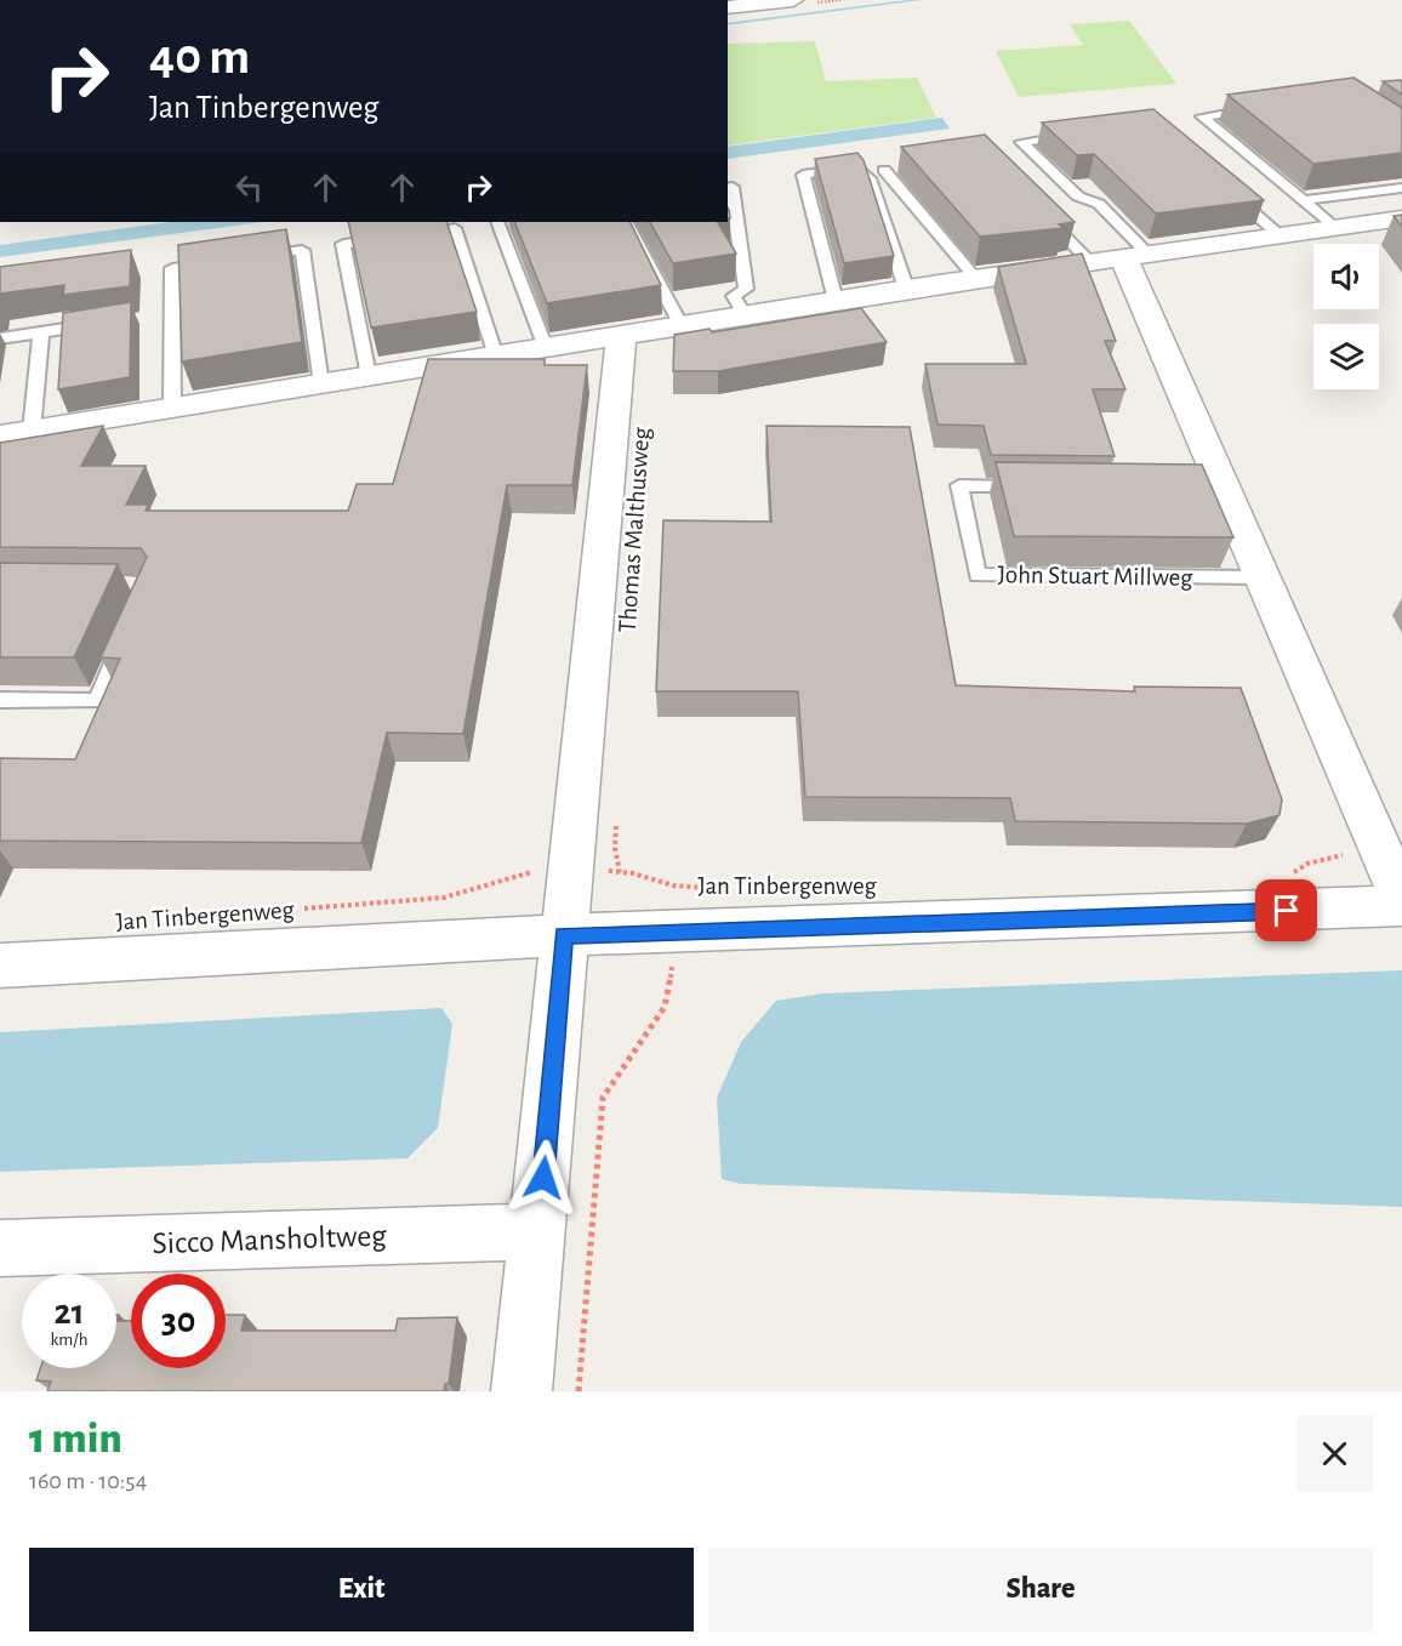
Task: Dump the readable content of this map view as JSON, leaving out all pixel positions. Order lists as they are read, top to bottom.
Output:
{
  "streets": {
    "street": ["Thomas Malthusweg", "Jan Tinbergenweg", "Sicco Mansholtweg"],
    "lane": ["John Stuart Millweg"]
  },
  "crossings": [
    ["Thomas Malthusweg", "Jan Tinbergenweg"],
    ["Thomas Malthusweg", "Sicco Mansholtweg"]
  ],
  "page": {
    "turn": ["40 m", "Jan Tinbergenweg"],
    "speed": "21 km/h",
    "limit": "30",
    "heading": ["1 min", "160 m · 10:54"],
    "buttons": ["Exit", "Share"]
  }
}
